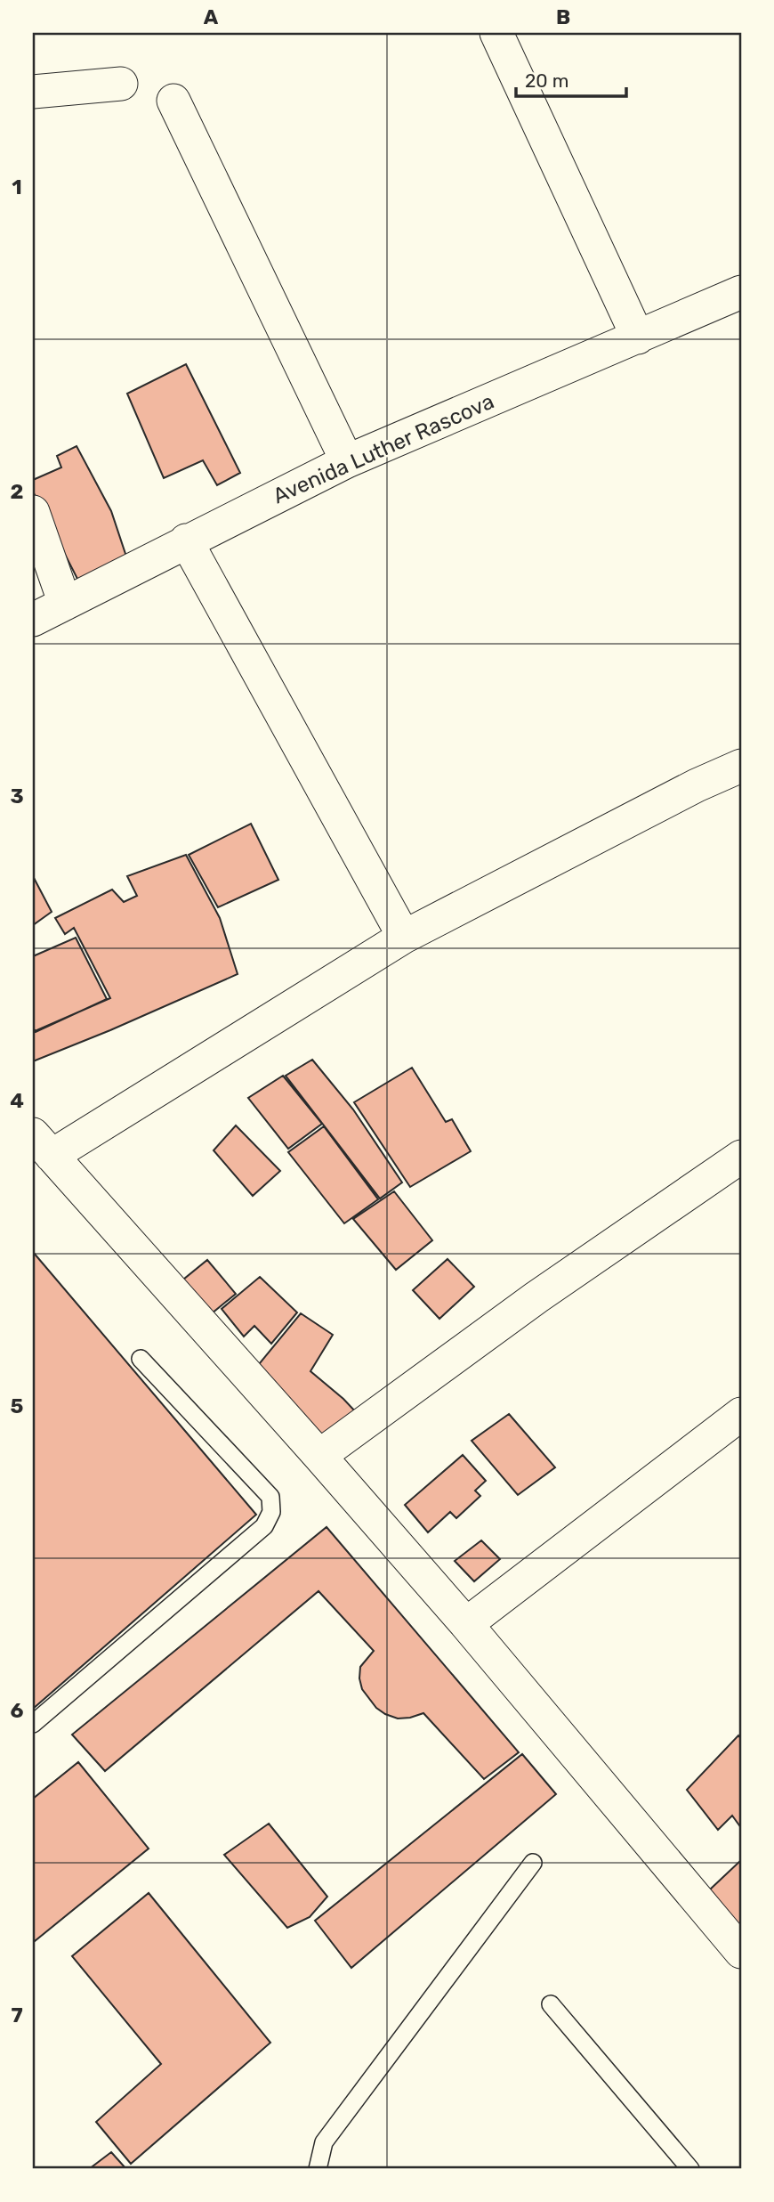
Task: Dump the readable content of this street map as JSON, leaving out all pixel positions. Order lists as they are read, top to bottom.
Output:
{
  "streets": {
    "street": ["Avenida Luther Rascova"]
  },
  "scale_bar": "20 m",
  "grid": {
    "columns": ["A", "B"],
    "rows": [
      "1",
      "2",
      "3",
      "4",
      "5",
      "6",
      "7"
    ]
  }
}
